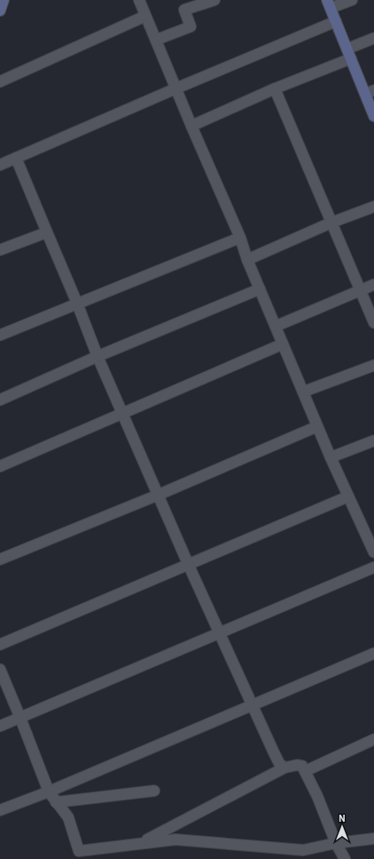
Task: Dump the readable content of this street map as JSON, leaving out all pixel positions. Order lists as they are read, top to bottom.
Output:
{
  "north": "top"
}
